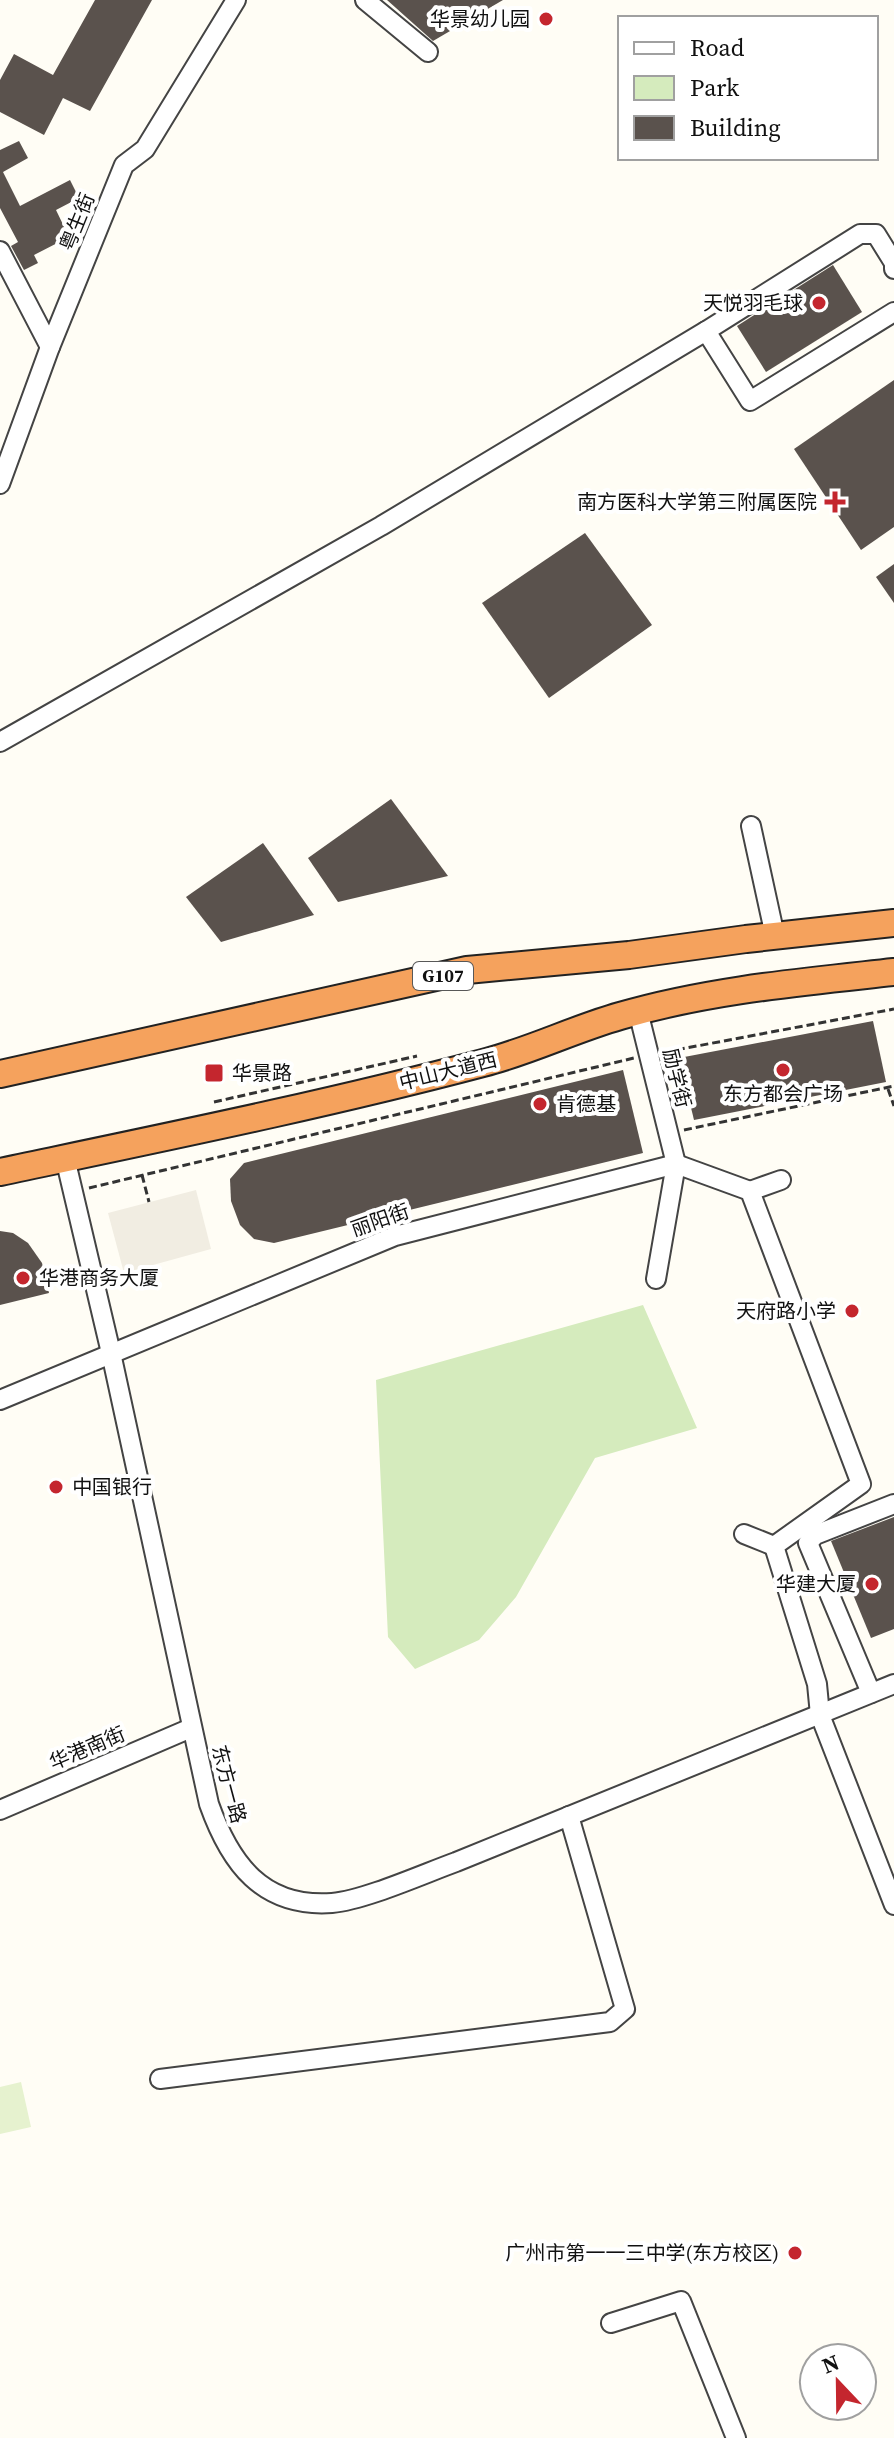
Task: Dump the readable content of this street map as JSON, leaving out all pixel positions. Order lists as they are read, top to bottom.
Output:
{
  "streets": {
    "highway": ["G107", "中山大道西"],
    "street": [
      "粤生街",
      "励学街",
      "丽阳街",
      "华港南街",
      "东方一路"
    ]
  },
  "crossings": [
    ["中山大道西", "励学街"],
    ["中山大道西", "东方一路"],
    ["励学街", "丽阳街"],
    ["丽阳街", "东方一路"],
    ["华港南街", "东方一路"]
  ],
  "places": {
    "other": [
      "华景幼儿园",
      "天悦羽毛球",
      "东方都会广场",
      "肯德基",
      "华港商务大厦",
      "天府路小学",
      "中国银行",
      "华建大厦",
      "广州市第一一三中学(东方校区)"
    ],
    "health": ["南方医科大学第三附属医院"],
    "transit": ["华景路"]
  },
  "legend": ["Road", "Park", "Building"],
  "north": "top"
}
